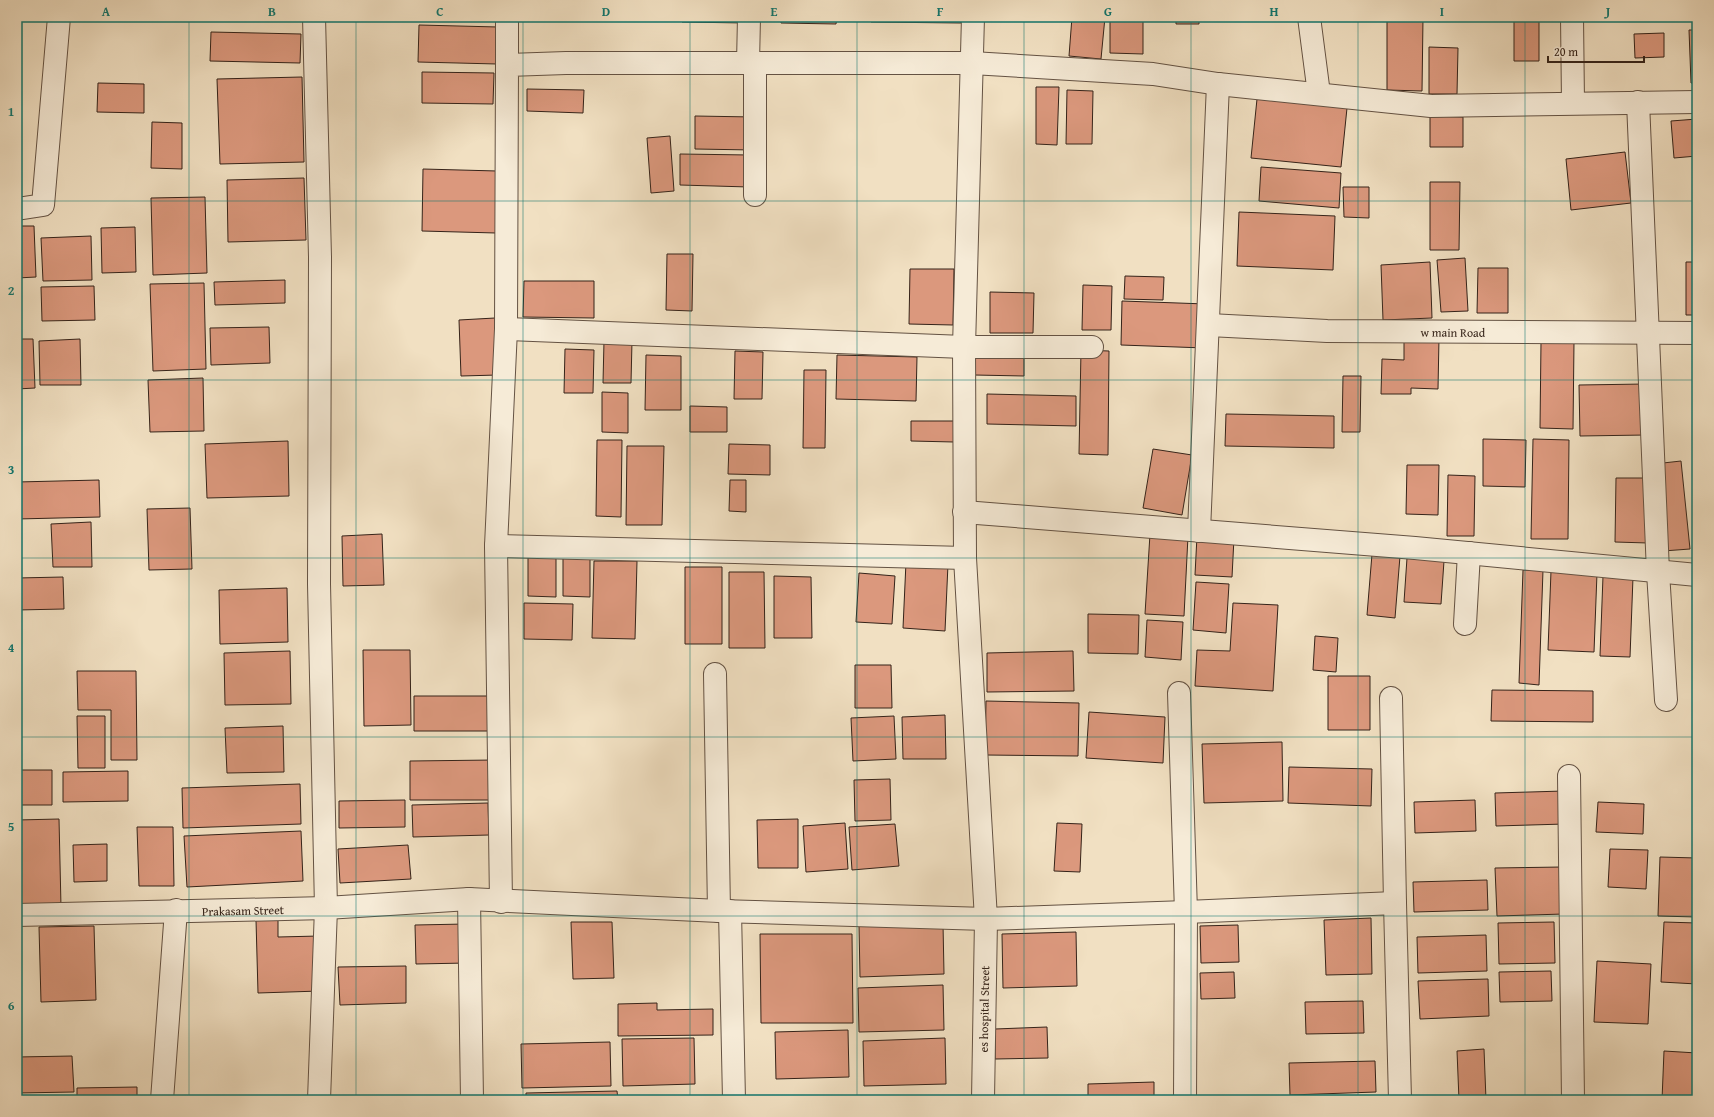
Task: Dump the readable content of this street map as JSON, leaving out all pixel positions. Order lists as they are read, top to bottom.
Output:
{
  "streets": {
    "street": ["w main Road", "Prakasam Street", "es hospital Street"]
  },
  "crossings": [
    ["Prakasam Street", "es hospital Street"]
  ],
  "scale_bar": "20 m",
  "grid": {
    "columns": [
      "A",
      "B",
      "C",
      "D",
      "E",
      "F",
      "G",
      "H",
      "I",
      "J"
    ],
    "rows": [
      "1",
      "2",
      "3",
      "4",
      "5",
      "6"
    ]
  }
}
